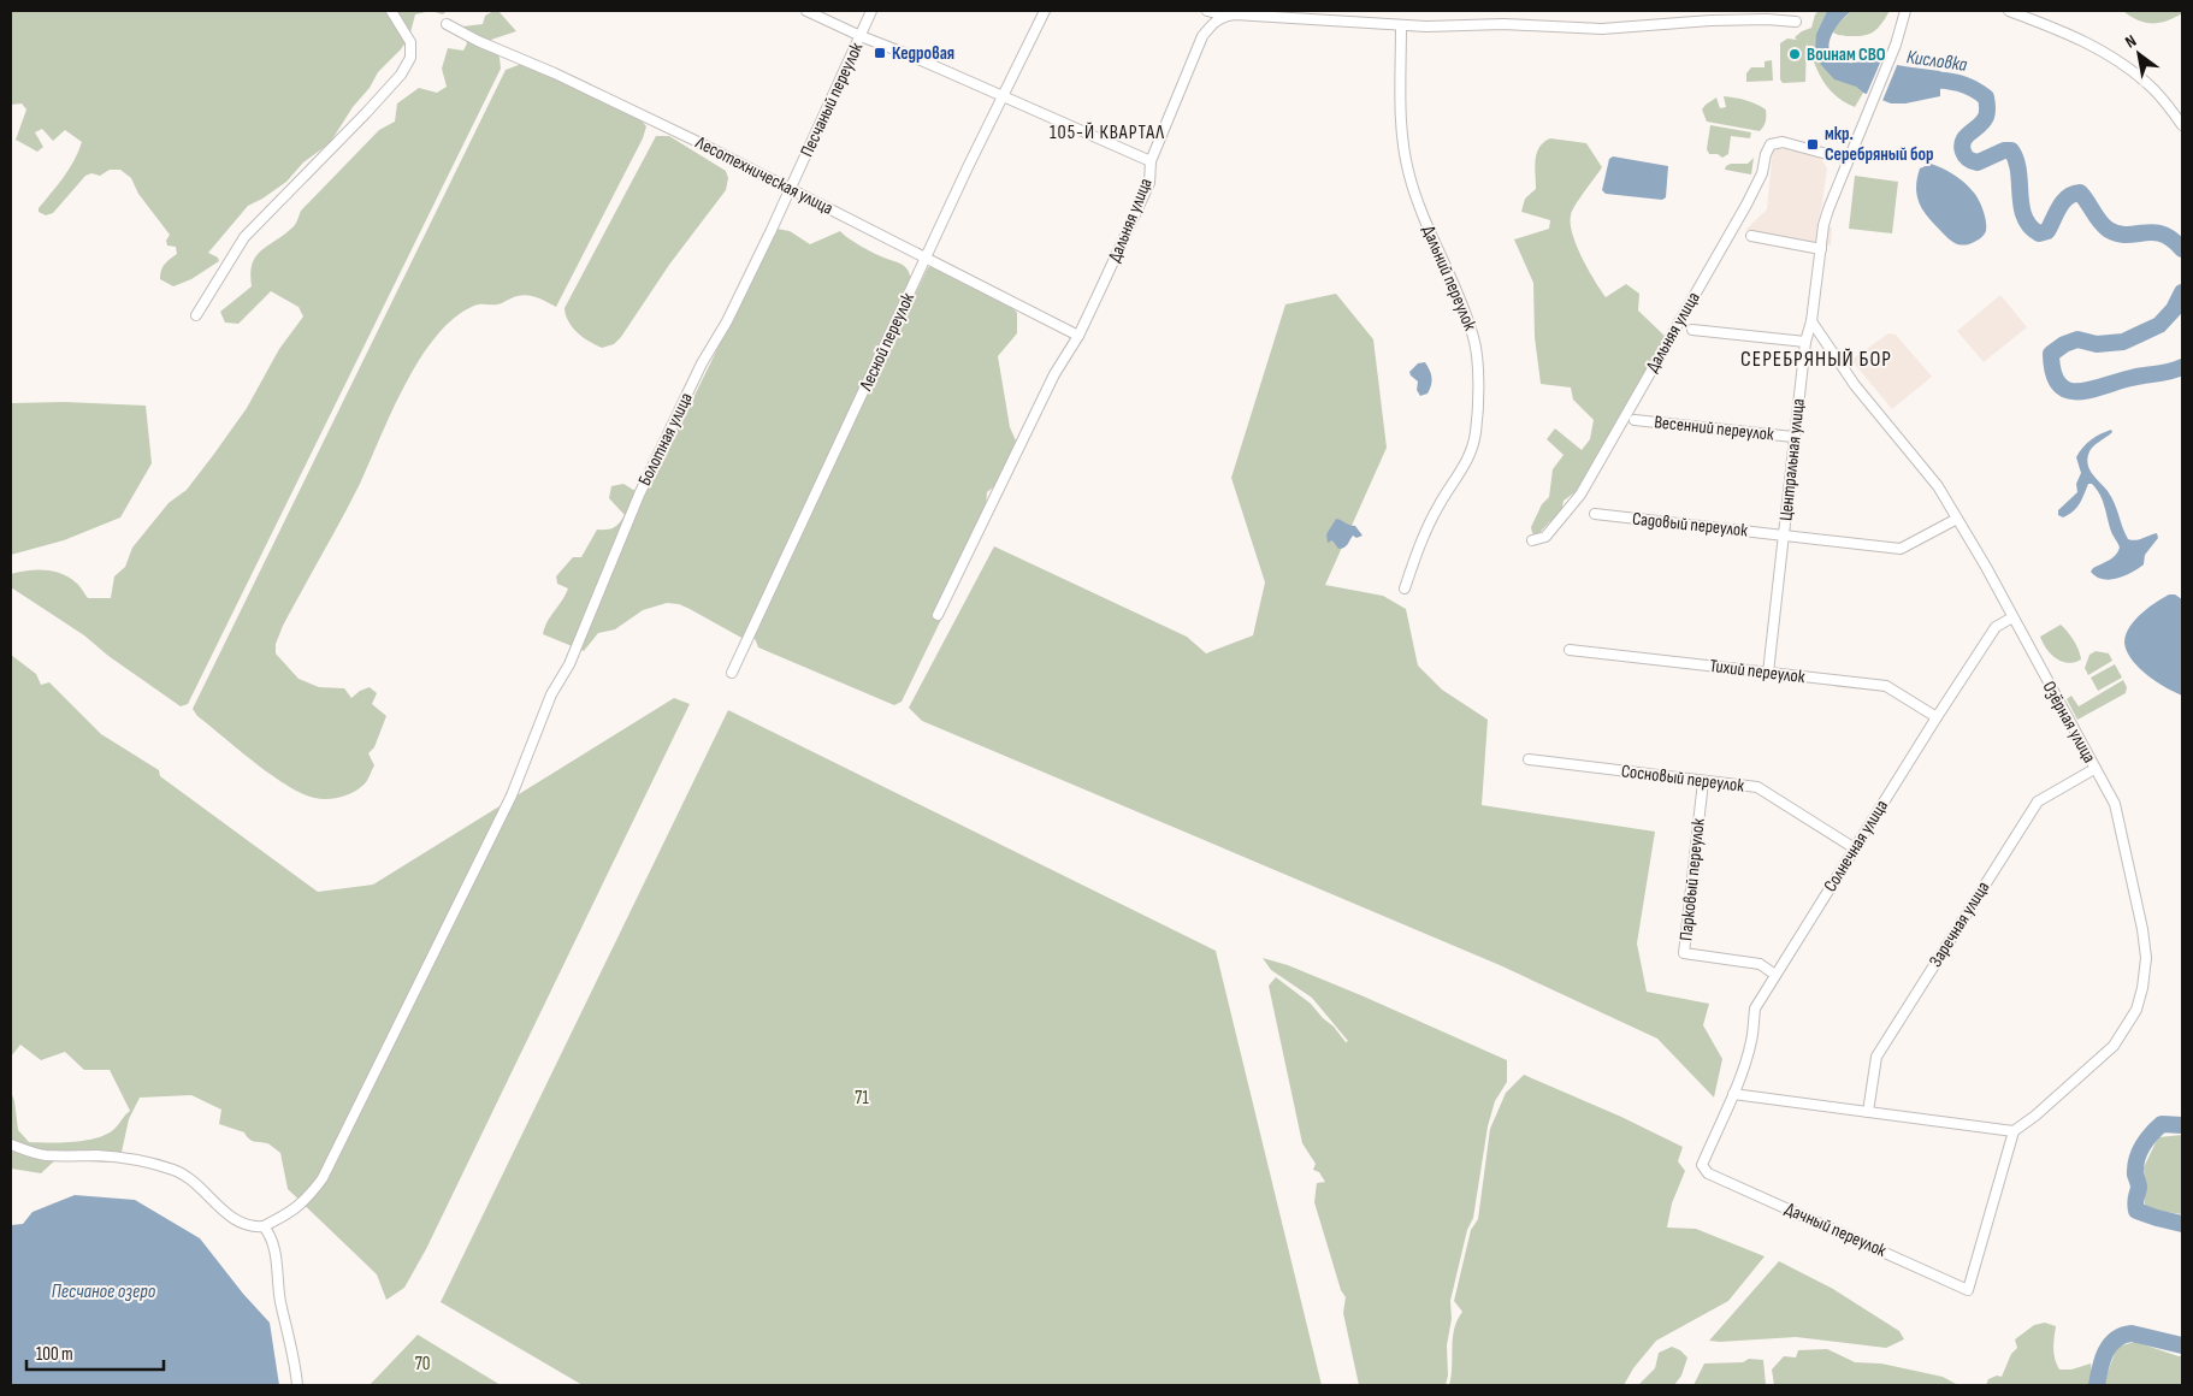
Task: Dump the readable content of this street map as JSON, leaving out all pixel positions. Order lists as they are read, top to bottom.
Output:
{
  "streets": {
    "street": [
      "Песчаный переулок",
      "Лесотехническая улица",
      "Дальняя улица",
      "Дальний переулок",
      "Лесной переулок",
      "Весенний переулок",
      "Болотная улица",
      "Центральная улица",
      "Садовый переулок",
      "Тихий переулок",
      "Озёрная улица",
      "Сосновый переулок",
      "Солнечная улица",
      "Парковый переулок",
      "Заречная улица",
      "Дачный переулок"
    ]
  },
  "crossings": [
    ["Песчаный переулок", "Лесотехническая улица"],
    ["Песчаный переулок", "Болотная улица"],
    ["Лесотехническая улица", "Дальняя улица"],
    ["Лесотехническая улица", "Лесной переулок"],
    ["Лесотехническая улица", "Болотная улица"],
    ["Дальняя улица", "Центральная улица"],
    ["Весенний переулок", "Центральная улица"],
    ["Центральная улица", "Садовый переулок"],
    ["Центральная улица", "Тихий переулок"],
    ["Центральная улица", "Озёрная улица"],
    ["Садовый переулок", "Озёрная улица"],
    ["Тихий переулок", "Солнечная улица"],
    ["Озёрная улица", "Солнечная улица"],
    ["Озёрная улица", "Заречная улица"],
    ["Озёрная улица", "Дачный переулок"],
    ["Сосновый переулок", "Солнечная улица"],
    ["Сосновый переулок", "Парковый переулок"],
    ["Солнечная улица", "Парковый переулок"],
    ["Солнечная улица", "Дачный переулок"]
  ],
  "districts": ["105-Й КВАРТАЛ", "СЕРЕБРЯНЫЙ БОР"],
  "water": ["Кисловка", "Песчаное озеро"],
  "parks": ["71", "70"],
  "places": {
    "transit": ["Кедровая", "мкр. Серебряный бор"],
    "other": ["Воинам СВО"]
  },
  "scale_bar": "100 m",
  "north": "top left"
}
